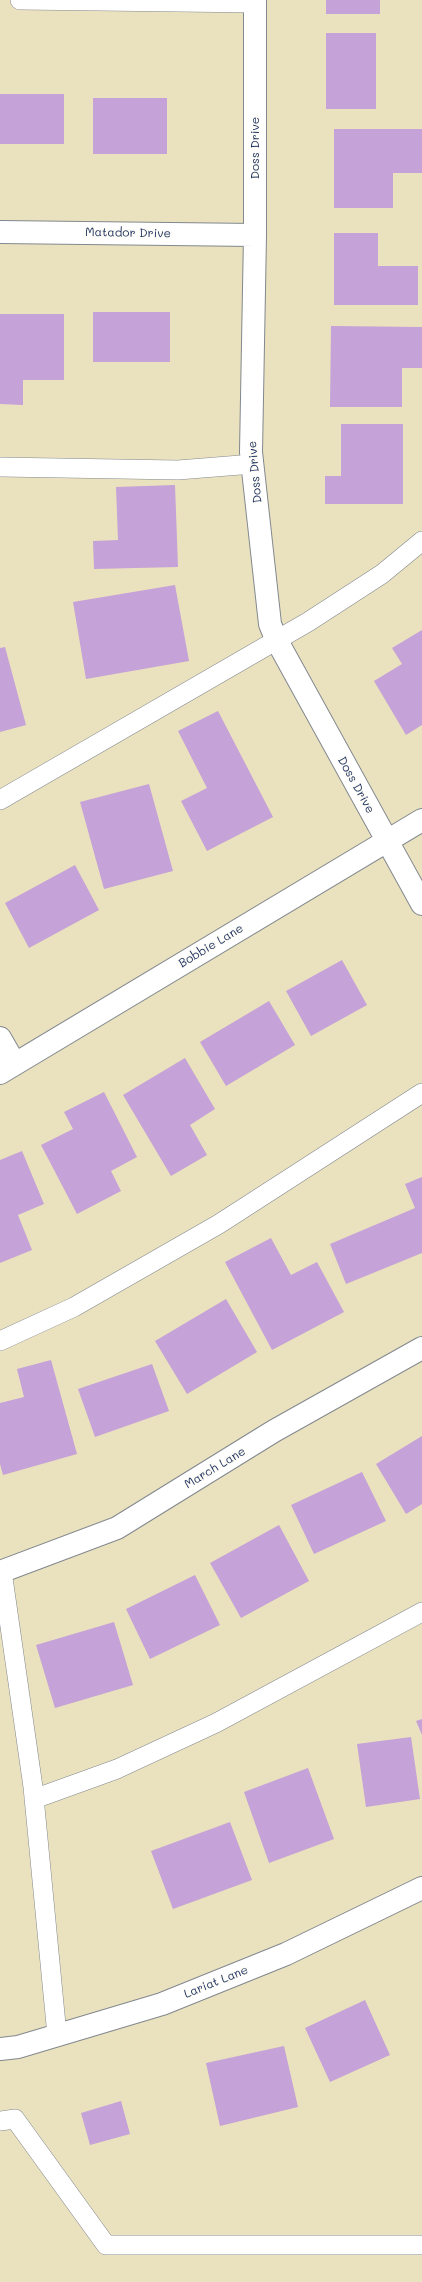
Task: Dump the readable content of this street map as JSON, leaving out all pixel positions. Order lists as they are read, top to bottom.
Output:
{
  "streets": {
    "street": [
      "Doss Drive",
      "Matador Drive",
      "Bobbie Lane",
      "March Lane",
      "Lariat Lane"
    ]
  },
  "crossings": [
    ["Doss Drive", "Matador Drive"],
    ["Doss Drive", "Bobbie Lane"]
  ]
}
